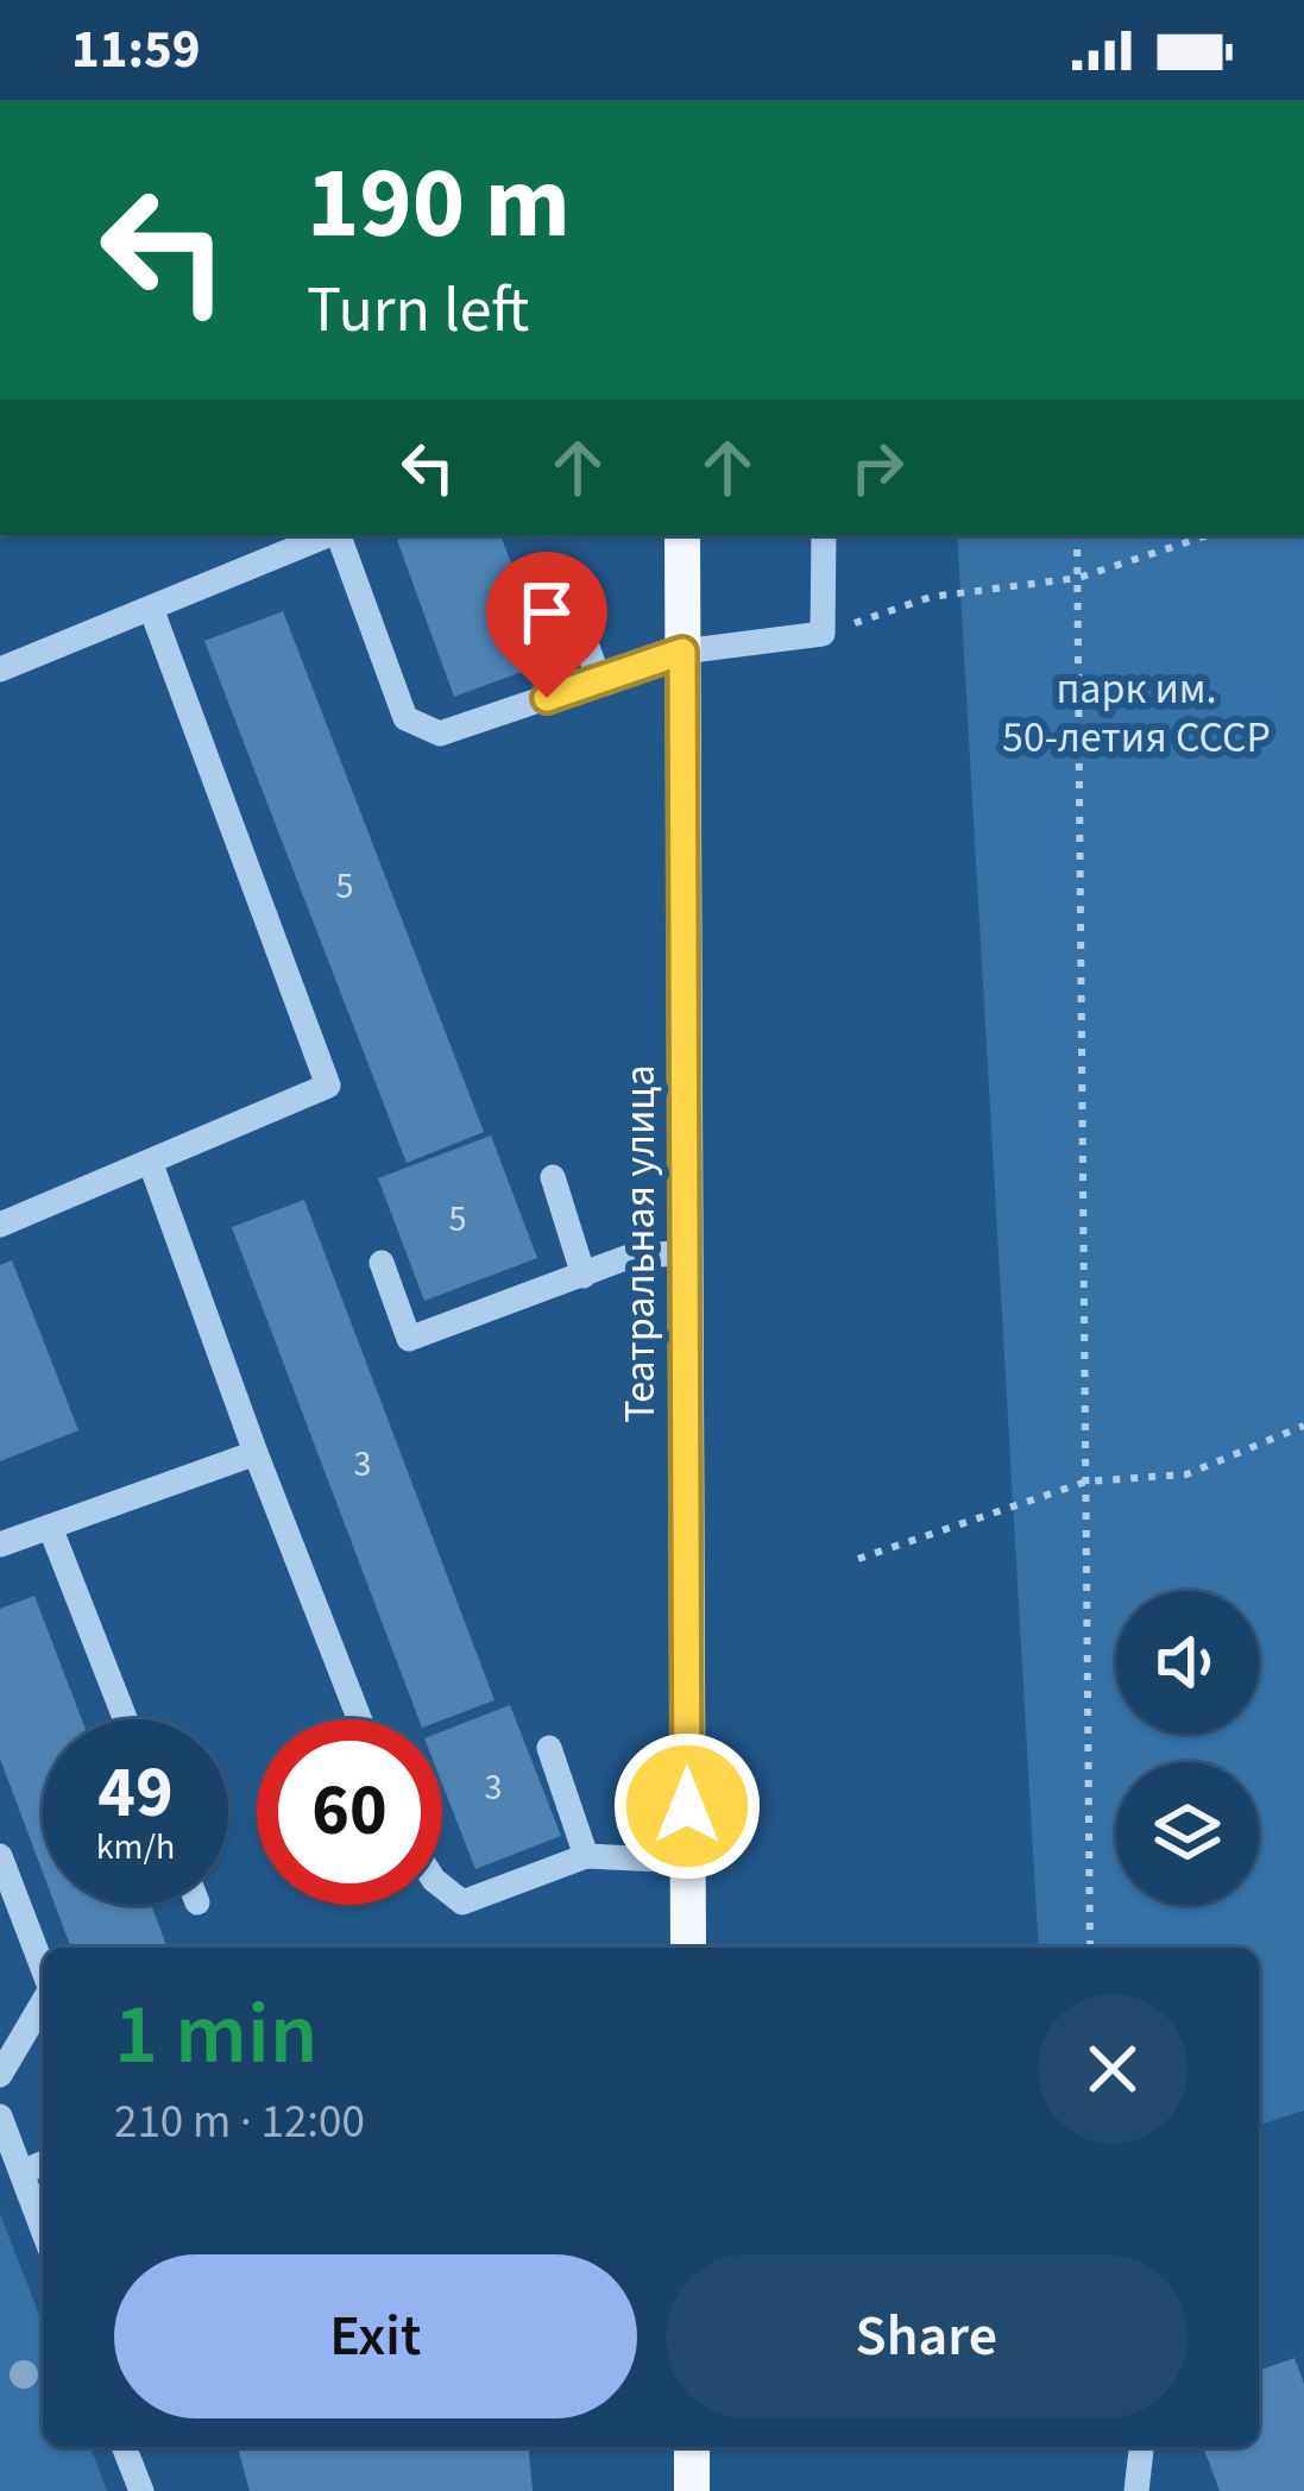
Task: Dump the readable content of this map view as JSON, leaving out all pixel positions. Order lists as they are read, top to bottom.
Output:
{
  "streets": {
    "main road": ["Театральная улица"]
  },
  "parks": ["парк им. 50-летия СССР"],
  "house_numbers": [
    "5",
    "5",
    "3",
    "3"
  ],
  "page": {
    "status": "11:59",
    "turn": ["190 m", "Turn left"],
    "speed": "49 km/h",
    "limit": "60",
    "heading": ["1 min", "210 m · 12:00"],
    "buttons": ["Exit", "Share"]
  }
}
